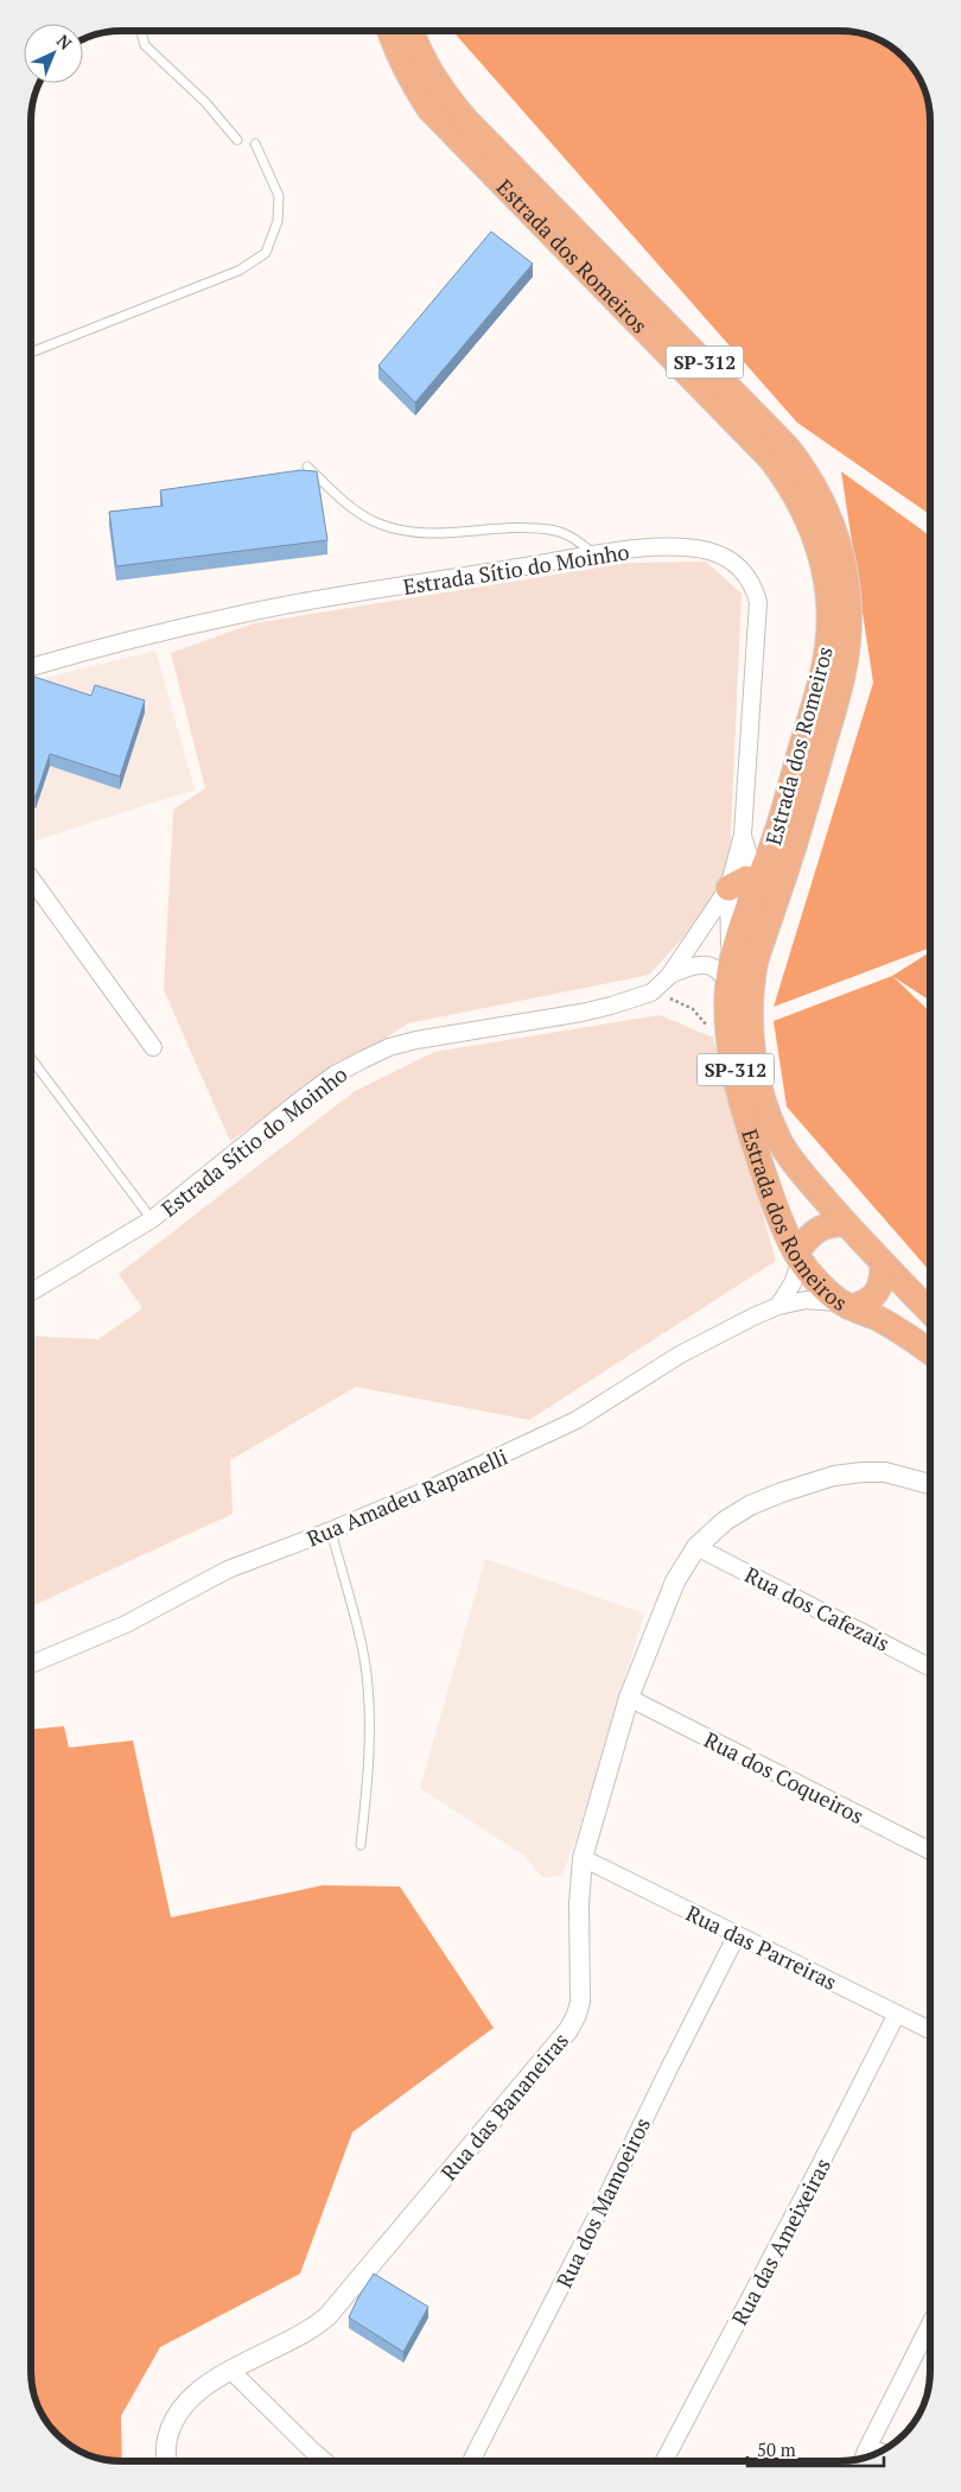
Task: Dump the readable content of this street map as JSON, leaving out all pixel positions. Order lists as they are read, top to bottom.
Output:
{
  "streets": {
    "main road": ["Estrada dos Romeiros", "SP-312"],
    "street": [
      "Estrada Sítio do Moinho",
      "Rua Amadeu Rapanelli",
      "Rua dos Cafezais",
      "Rua dos Coqueiros",
      "Rua das Parreiras",
      "Rua das Bananeiras",
      "Rua dos Mamoeiros",
      "Rua das Ameixeiras"
    ]
  },
  "crossings": [
    ["Estrada dos Romeiros", "Rua Amadeu Rapanelli"],
    ["Rua dos Cafezais", "Rua das Bananeiras"],
    ["Rua dos Coqueiros", "Rua das Bananeiras"],
    ["Rua das Parreiras", "Rua das Bananeiras"],
    ["Rua das Parreiras", "Rua dos Mamoeiros"],
    ["Rua das Parreiras", "Rua das Ameixeiras"]
  ],
  "scale_bar": "50 m",
  "north": "top right"
}
